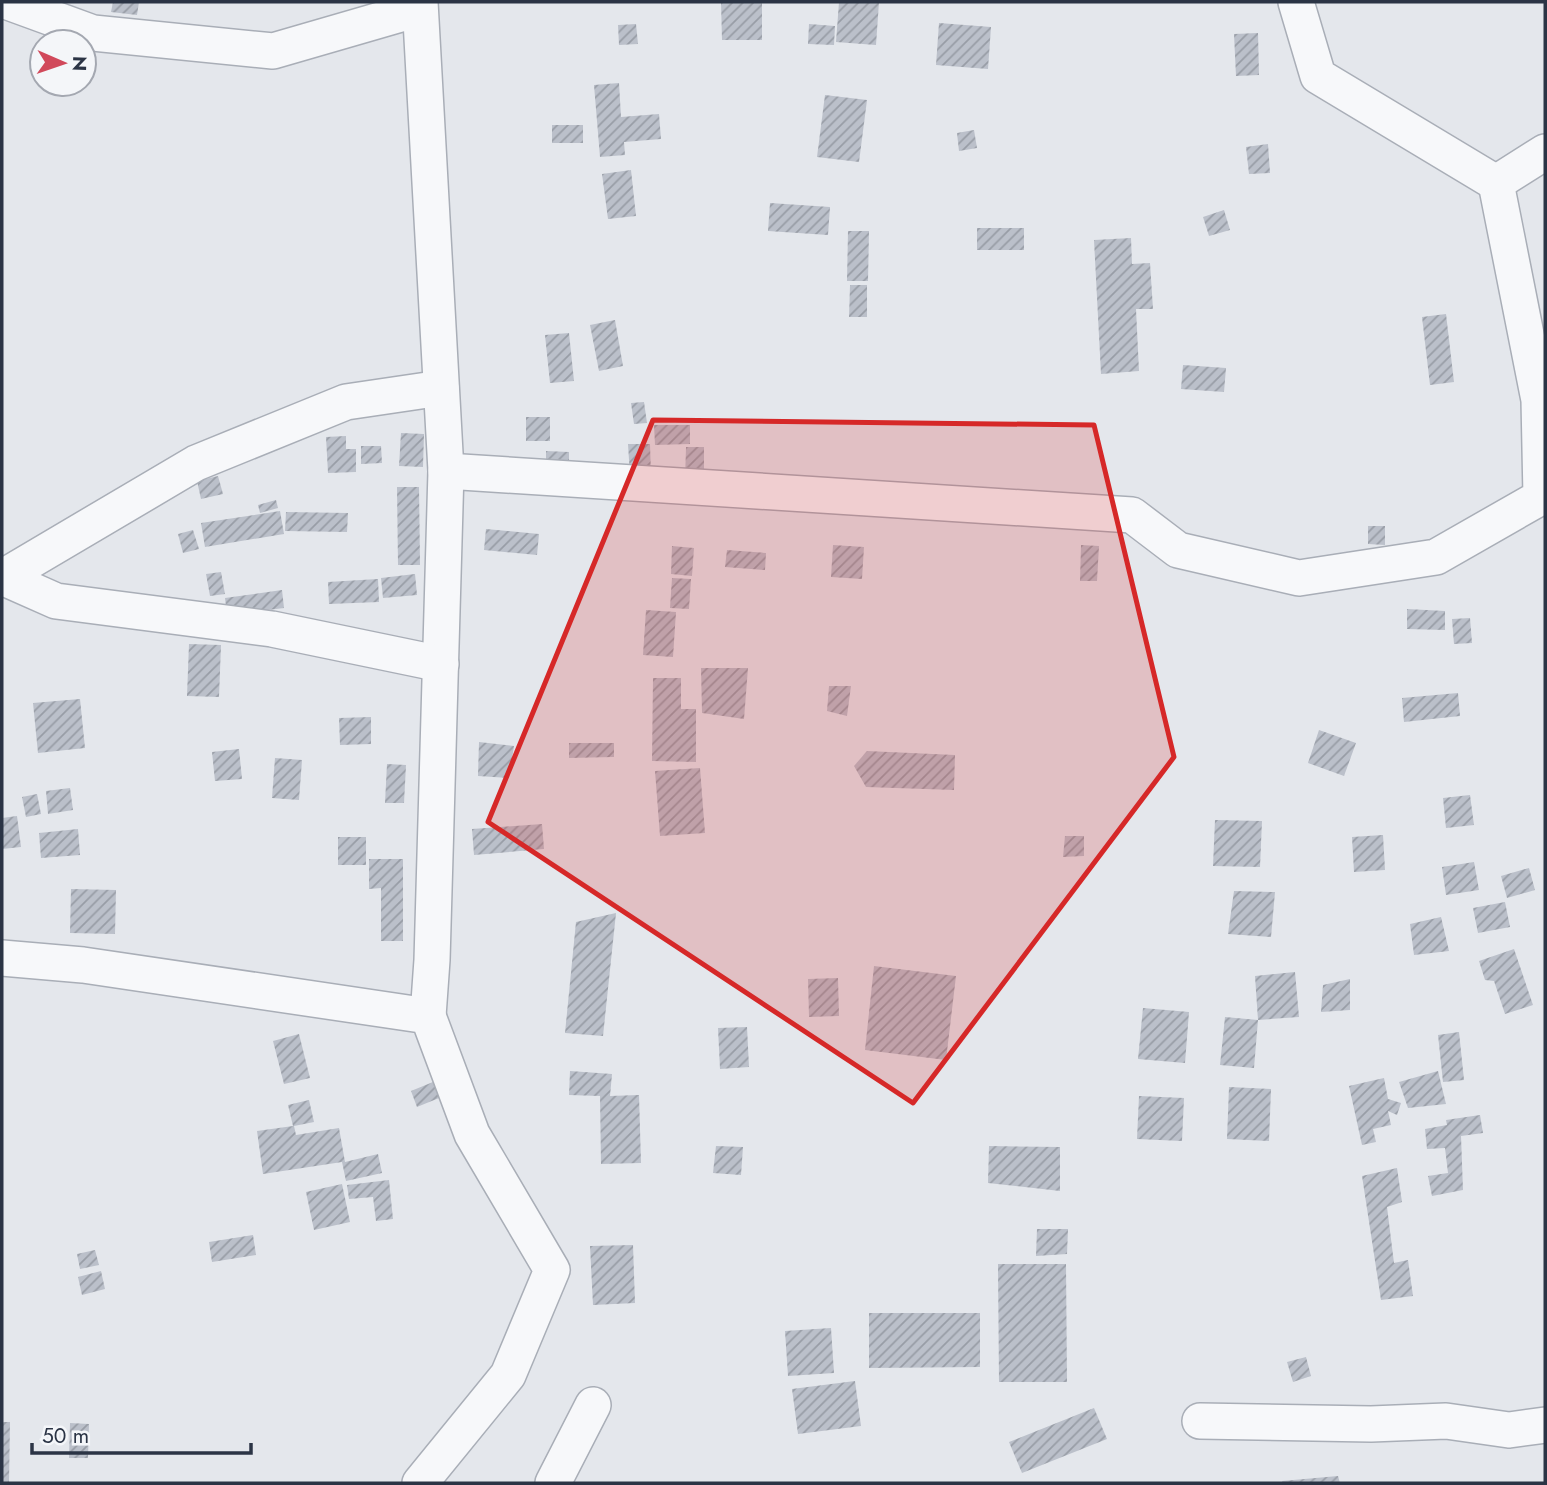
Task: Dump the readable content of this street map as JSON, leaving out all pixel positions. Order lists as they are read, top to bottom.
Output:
{
  "scale_bar": "50 m",
  "north": "right"
}
